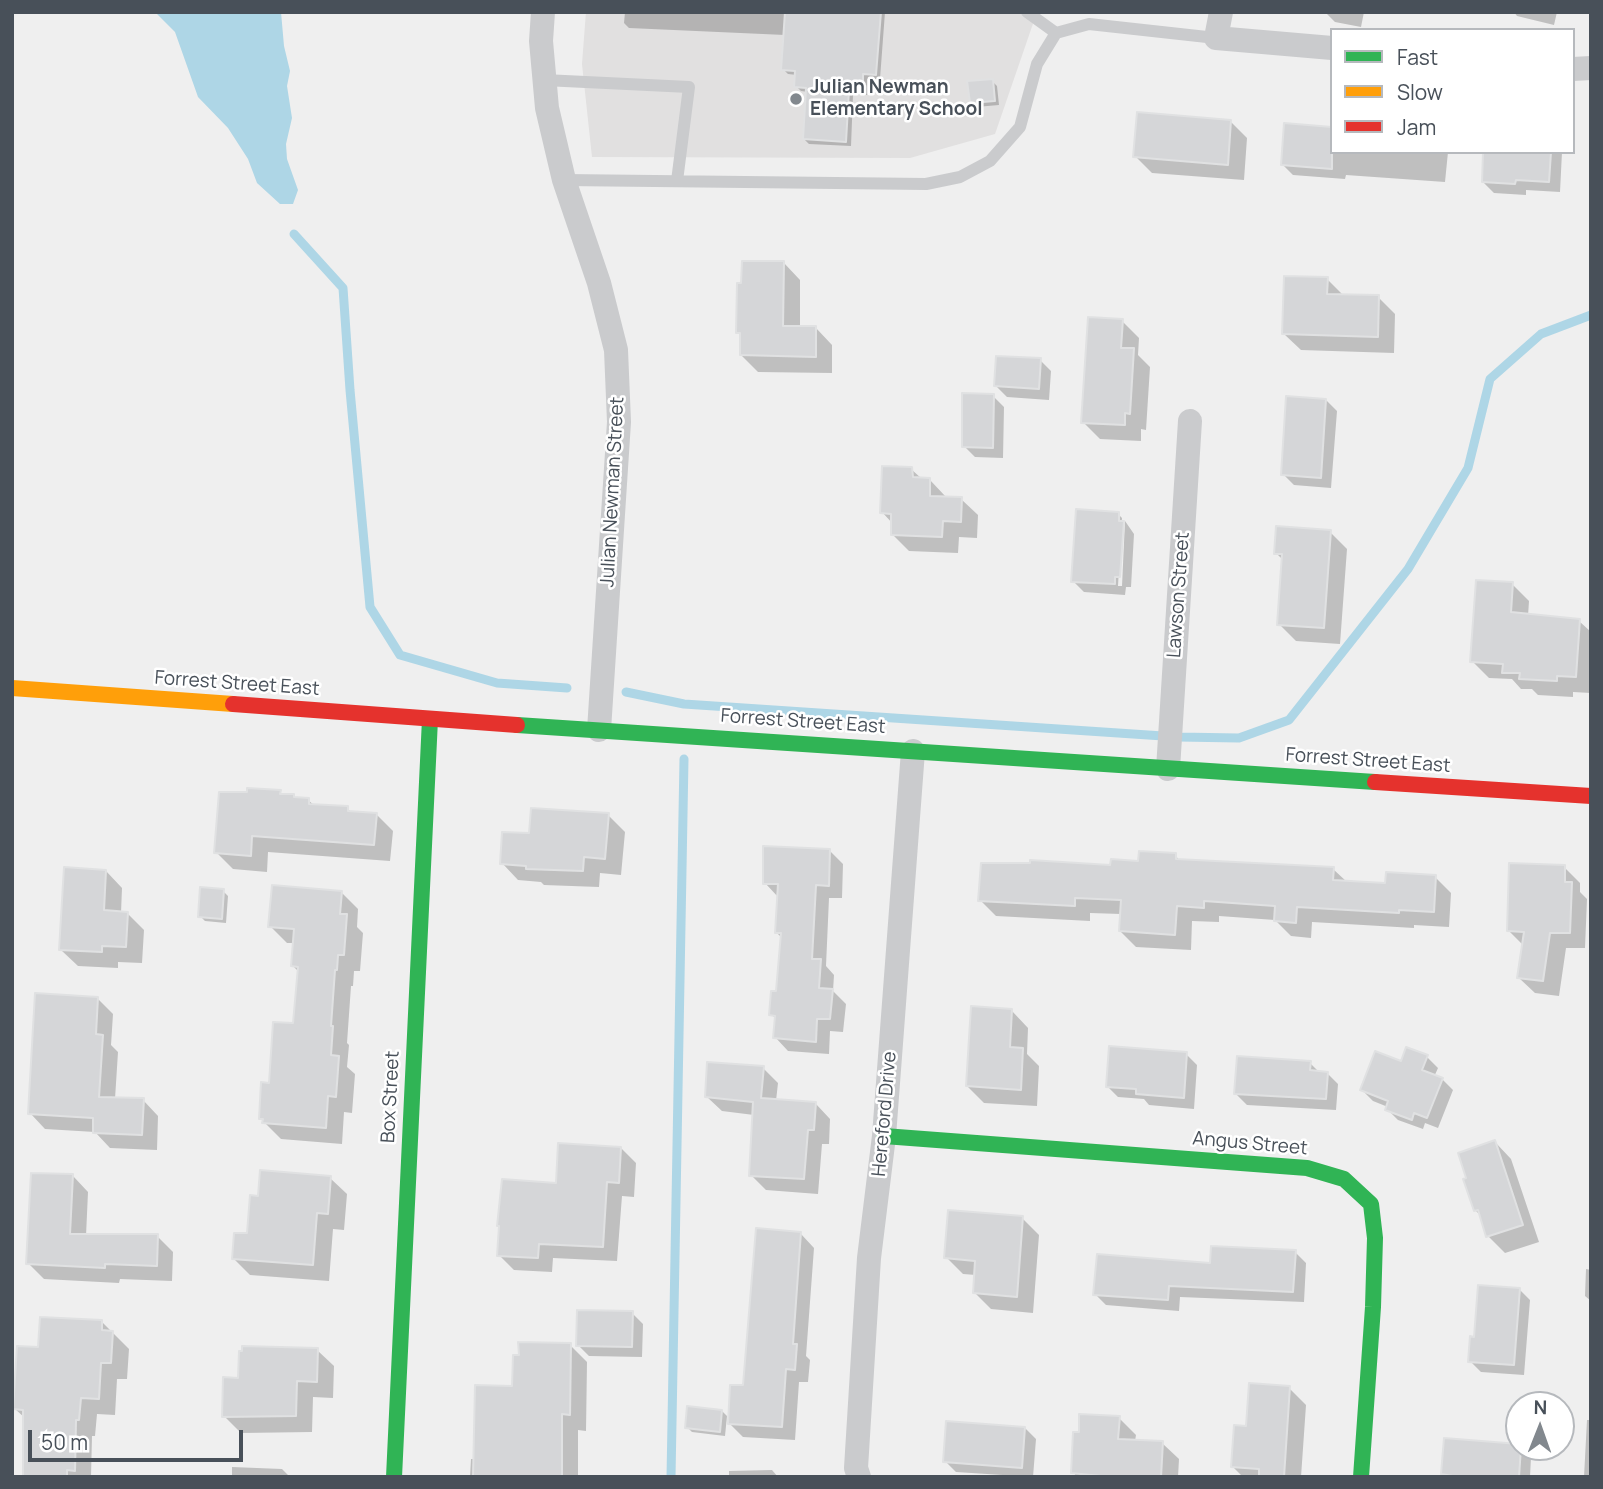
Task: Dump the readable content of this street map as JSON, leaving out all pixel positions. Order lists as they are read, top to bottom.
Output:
{
  "streets": {
    "main road": ["Forrest Street East", "Box Street", "Angus Street"],
    "street": ["Julian Newman Street", "Lawson Street", "Hereford Drive"]
  },
  "crossings": [
    ["Julian Newman Street", "Forrest Street East"],
    ["Lawson Street", "Forrest Street East"],
    ["Forrest Street East", "Box Street"],
    ["Forrest Street East", "Hereford Drive"],
    ["Hereford Drive", "Angus Street"]
  ],
  "places": ["Julian Newman Elementary School"],
  "legend": ["Fast", "Slow", "Jam"],
  "scale_bar": "50 m",
  "north": "top"
}
